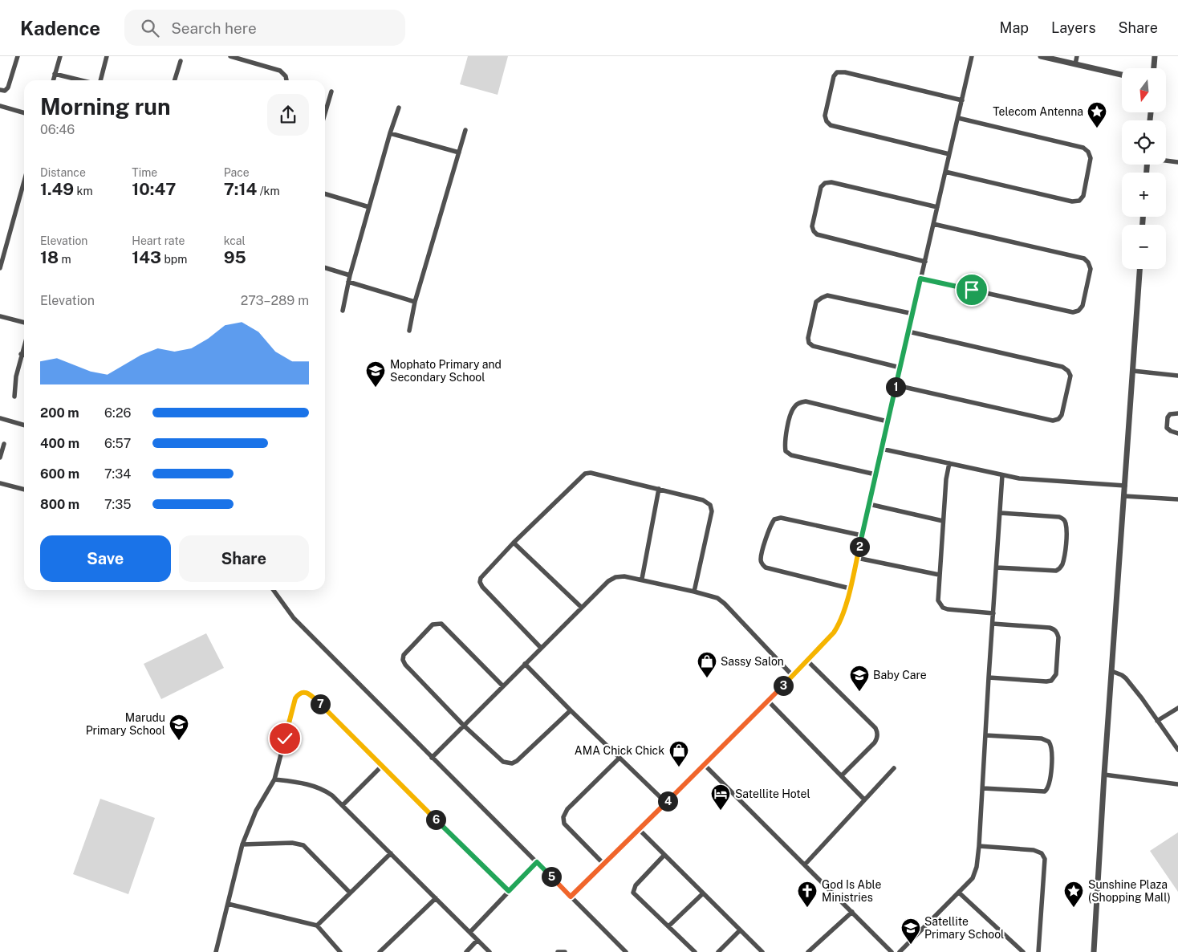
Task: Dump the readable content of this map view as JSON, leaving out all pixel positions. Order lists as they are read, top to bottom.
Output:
{
  "places": {
    "place": ["Telecom Antenna", "Sunshine Plaza (Shopping Mall)"],
    "school or university": [
      "Mophato Primary and Secondary School",
      "Baby Care",
      "Marudu Primary School",
      "Satellite Primary School"
    ],
    "shop": ["Sassy Salon", "AMA Chick Chick"],
    "hotel": ["Satellite Hotel"],
    "church": ["God Is Able Ministries"]
  },
  "north": "bottom",
  "page": {
    "header": "Kadence",
    "search": "Search here",
    "nav": ["Map", "Layers", "Share"],
    "map_buttons": ["+", "−"],
    "heading": ["Morning run", "06:46"],
    "stats": [
      ["Distance", "1.49 km"],
      ["Time", "10:47"],
      ["Pace", "7:14 /km"],
      ["Elevation", "18 m"],
      ["Heart rate", "143 bpm"],
      ["kcal", "95"]
    ],
    "chart": ["Elevation", "273–289 m"],
    "pins": [
      "1",
      "2",
      "3",
      "7",
      "4",
      "6",
      "5"
    ],
    "list": [
      {
        "name": "200 m",
        "note": "6:26"
      },
      {
        "name": "400 m",
        "note": "6:57"
      },
      {
        "name": "600 m",
        "note": "7:34"
      },
      {
        "name": "800 m",
        "note": "7:35"
      }
    ],
    "buttons": ["Save", "Share"]
  }
}
